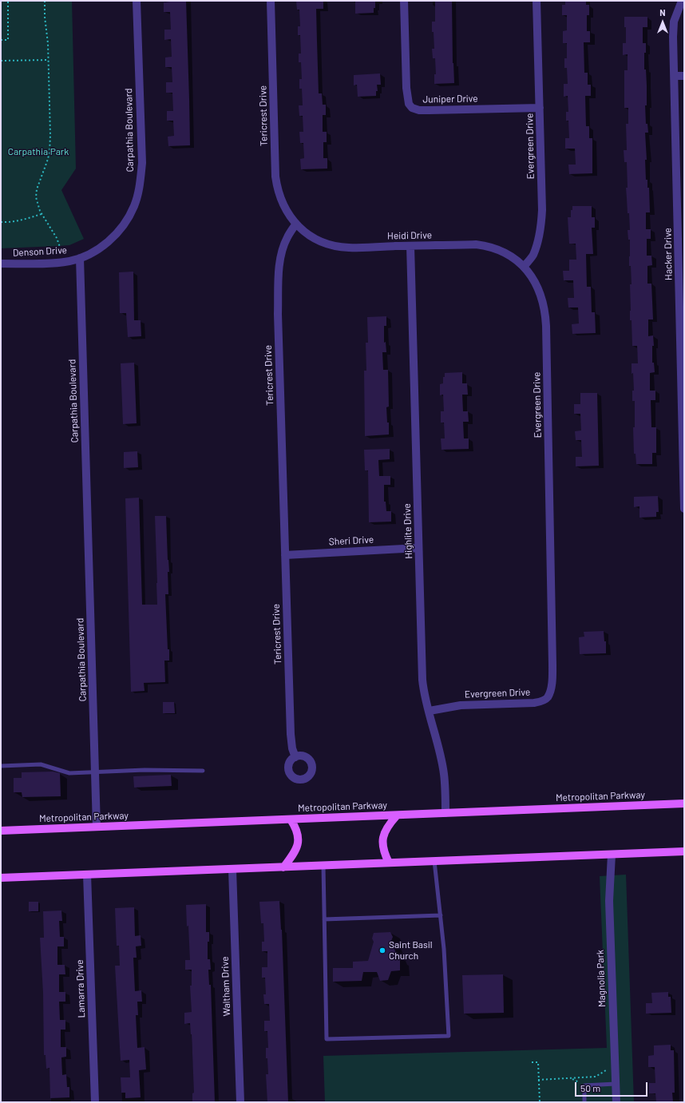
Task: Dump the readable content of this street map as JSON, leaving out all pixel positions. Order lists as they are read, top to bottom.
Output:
{
  "streets": {
    "main road": ["Metropolitan Parkway"],
    "street": [
      "Juniper Drive",
      "Tericrest Drive",
      "Carpathia Boulevard",
      "Evergreen Drive",
      "Heidi Drive",
      "Denson Drive",
      "Hacker Drive",
      "Highlite Drive",
      "Sheri Drive",
      "Magnolia Park",
      "Waltham Drive",
      "Lamarra Drive"
    ]
  },
  "crossings": [
    ["Juniper Drive", "Evergreen Drive"],
    ["Tericrest Drive", "Heidi Drive"],
    ["Tericrest Drive", "Sheri Drive"],
    ["Carpathia Boulevard", "Denson Drive"],
    ["Carpathia Boulevard", "Metropolitan Parkway"],
    ["Evergreen Drive", "Heidi Drive"],
    ["Evergreen Drive", "Highlite Drive"],
    ["Heidi Drive", "Highlite Drive"],
    ["Highlite Drive", "Sheri Drive"],
    ["Highlite Drive", "Metropolitan Parkway"]
  ],
  "parks": ["Carpathia Park"],
  "places": ["Saint Basil Church"],
  "scale_bar": "50 m",
  "north": "top"
}
